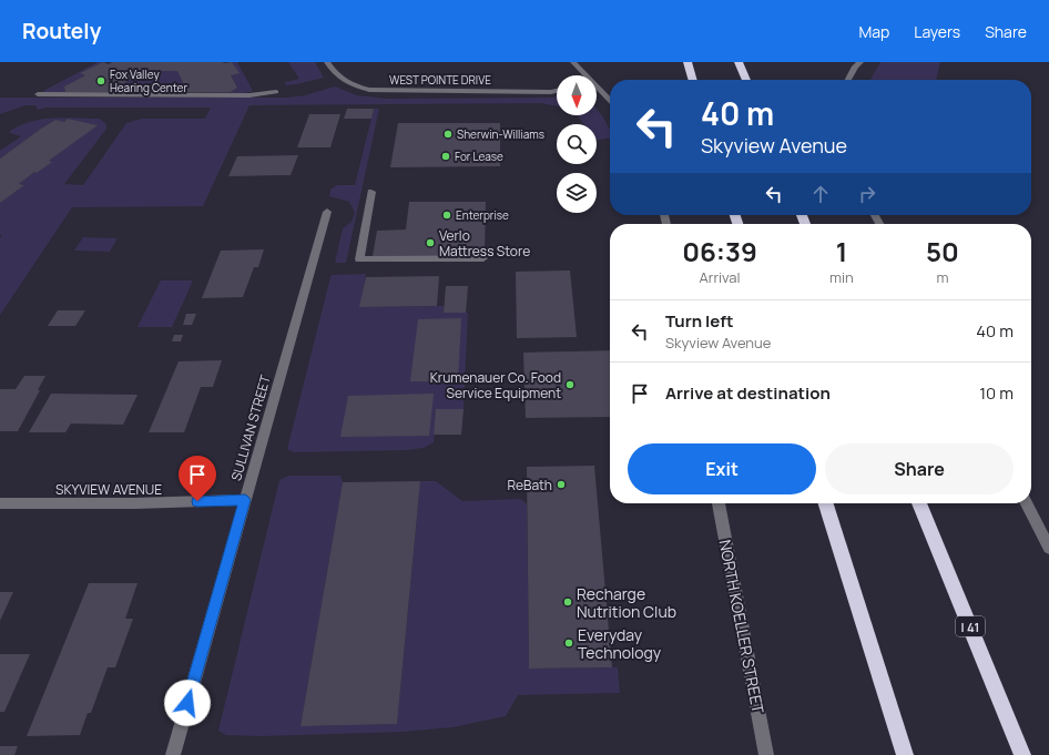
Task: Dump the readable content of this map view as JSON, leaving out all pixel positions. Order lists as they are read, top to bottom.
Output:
{
  "streets": {
    "highway": ["I 41"],
    "street": [
      "WEST POINTE DRIVE",
      "SULLIVAN STREET",
      "SKYVIEW AVENUE",
      "NORTH KOELLER STREET"
    ]
  },
  "crossings": [
    ["SULLIVAN STREET", "SKYVIEW AVENUE"]
  ],
  "places": [
    "Fox Valley Hearing Center",
    "Sherwin-Williams",
    "For Lease",
    "Enterprise",
    "Verlo Mattress Store",
    "Krumenauer Co. Food Service Equipment",
    "ReBath",
    "Recharge Nutrition Club",
    "Everyday Technology"
  ],
  "north": "bottom",
  "page": {
    "header": "Routely",
    "nav": ["Map", "Layers", "Share"],
    "turn": ["40 m", "Skyview Avenue"],
    "eta": [
      "06:39",
      "Arrival",
      "1",
      "min",
      "50",
      "m"
    ],
    "list": [
      {
        "name": "Turn left",
        "note": "Skyview Avenue",
        "value": "40 m"
      },
      {
        "name": "Arrive at destination",
        "value": "10 m"
      }
    ],
    "buttons": ["Exit", "Share"]
  }
}
